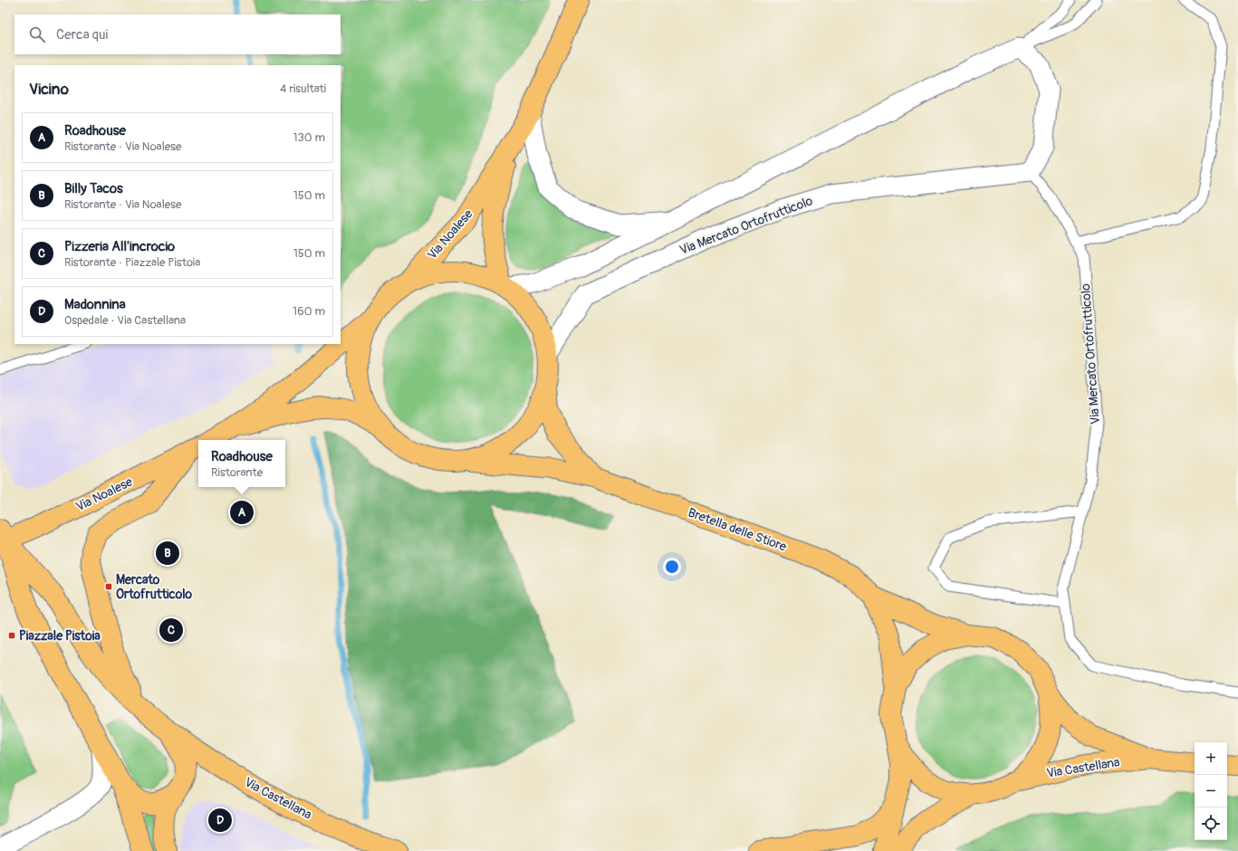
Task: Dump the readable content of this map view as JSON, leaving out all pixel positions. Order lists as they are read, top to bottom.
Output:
{
  "streets": {
    "main road": ["Via Noalese", "Bretella delle Stiore", "Via Castellana"],
    "street": ["Via Mercato Ortofrutticolo"]
  },
  "crossings": [
    ["Via Mercato Ortofrutticolo", "Via Noalese"],
    ["Via Noalese", "Bretella delle Stiore"],
    ["Bretella delle Stiore", "Via Castellana"]
  ],
  "places": {
    "transit": ["Mercato Ortofrutticolo", "Piazzale Pistoia"]
  },
  "page": {
    "search": "Cerca qui",
    "heading": ["Vicino", "4 risultati"],
    "list": [
      {
        "mark": "A",
        "name": "Roadhouse",
        "note": "Ristorante · Via Noalese",
        "value": "130 m"
      },
      {
        "mark": "B",
        "name": "Billy Tacos",
        "note": "Ristorante · Via Noalese",
        "value": "150 m"
      },
      {
        "mark": "C",
        "name": "Pizzeria All'incrocio",
        "note": "Ristorante · Piazzale Pistoia",
        "value": "150 m"
      },
      {
        "mark": "D",
        "name": "Madonnina",
        "note": "Ospedale · Via Castellana",
        "value": "160 m"
      }
    ],
    "popup": ["Roadhouse", "Ristorante"],
    "pins": [
      "A",
      "B",
      "C",
      "D"
    ],
    "map_buttons": ["+", "−"]
  }
}
